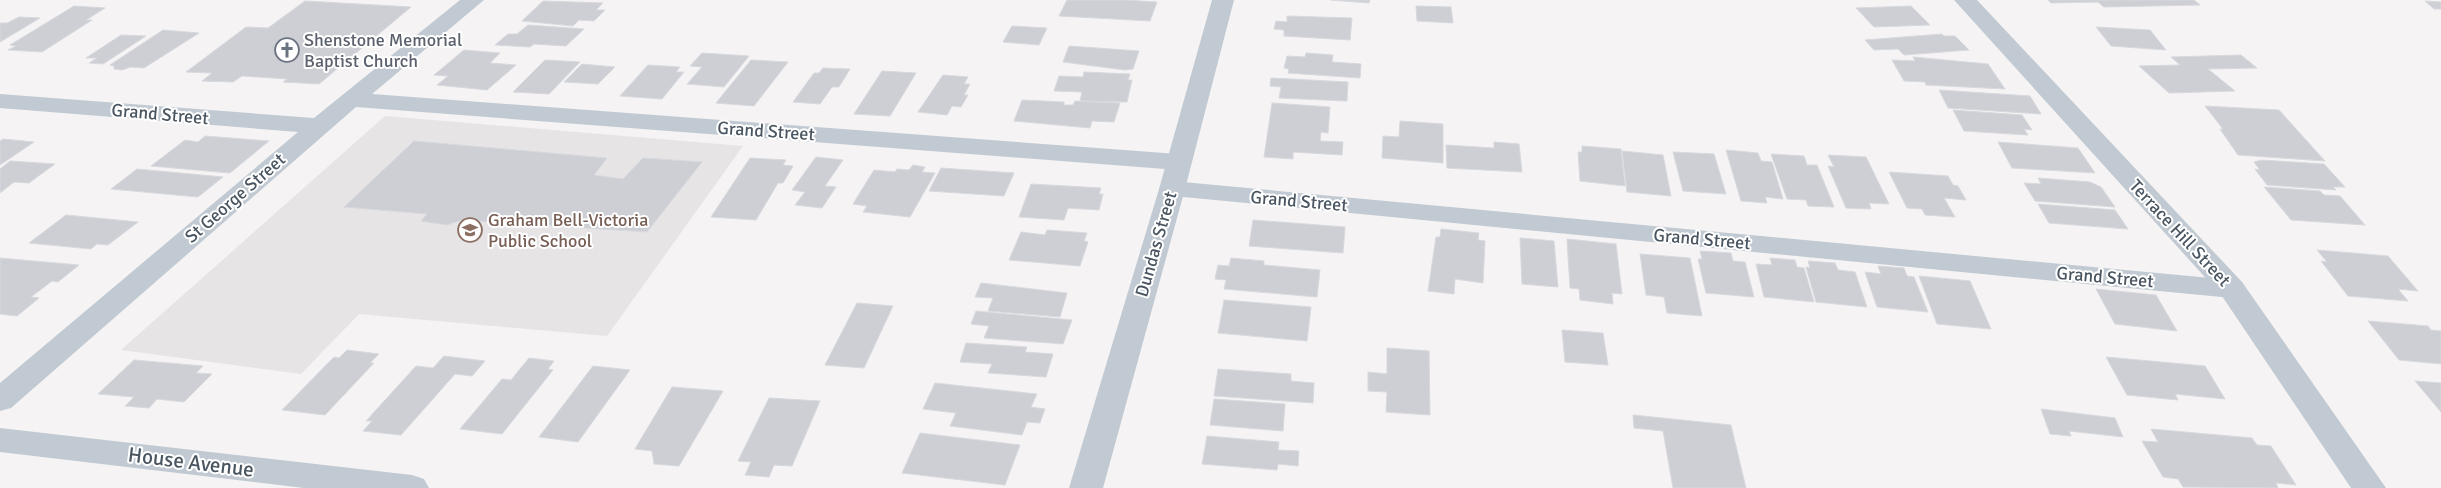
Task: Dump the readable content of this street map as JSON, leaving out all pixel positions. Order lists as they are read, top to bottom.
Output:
{
  "streets": {
    "street": [
      "Grand Street",
      "St George Street",
      "Terrace Hill Street",
      "Dundas Street",
      "House Avenue"
    ]
  },
  "crossings": [
    ["Grand Street", "St George Street"],
    ["Grand Street", "Terrace Hill Street"],
    ["Grand Street", "Dundas Street"]
  ],
  "places": {
    "church": ["Shenstone Memorial Baptist Church"],
    "school or university": ["Graham Bell-Victoria Public School"]
  }
}
